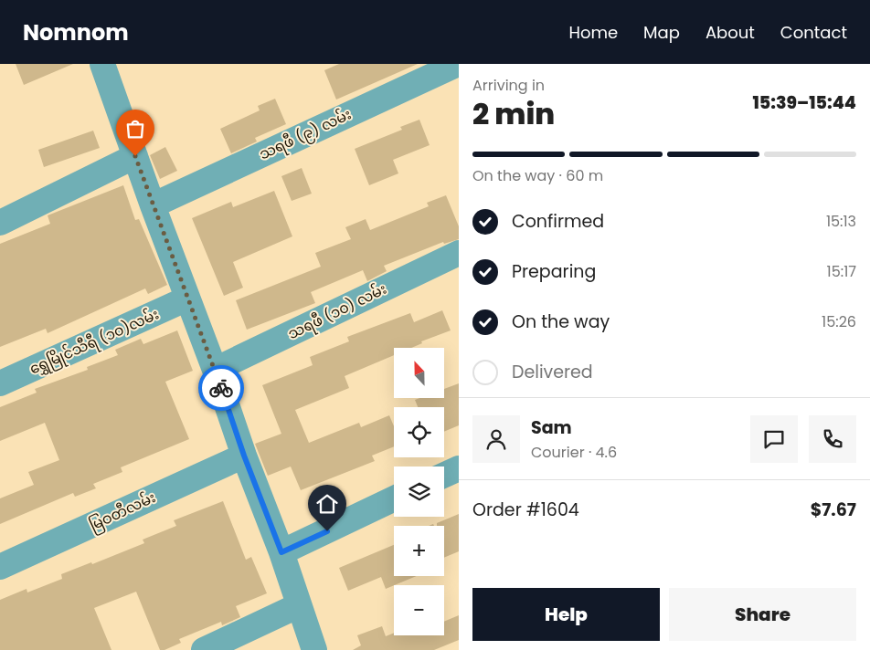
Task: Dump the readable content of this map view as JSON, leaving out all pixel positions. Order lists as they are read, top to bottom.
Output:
{
  "streets": {
    "street": [
      "သရဖီ (၉) လမ်း",
      "သရဖီ (၁၀) လမ်း",
      "ရွှေမြိုင်သီရီ (၁၀)လမ်း",
      "မြဝတီလမ်း"
    ]
  },
  "north": "top",
  "page": {
    "header": "Nomnom",
    "nav": [
      "Home",
      "Map",
      "About",
      "Contact"
    ],
    "heading": ["2 min", "Arriving in", "15:39–15:44"],
    "panel": [
      "Sam",
      "Courier · 4.6",
      "Order #1604",
      "$7.67"
    ],
    "bar": "On the way · 60 m",
    "list": [
      ["Confirmed", "15:13"],
      ["Preparing", "15:17"],
      ["On the way", "15:26"],
      "Delivered"
    ],
    "map_buttons": ["+", "−"],
    "buttons": ["Help", "Share"]
  }
}
